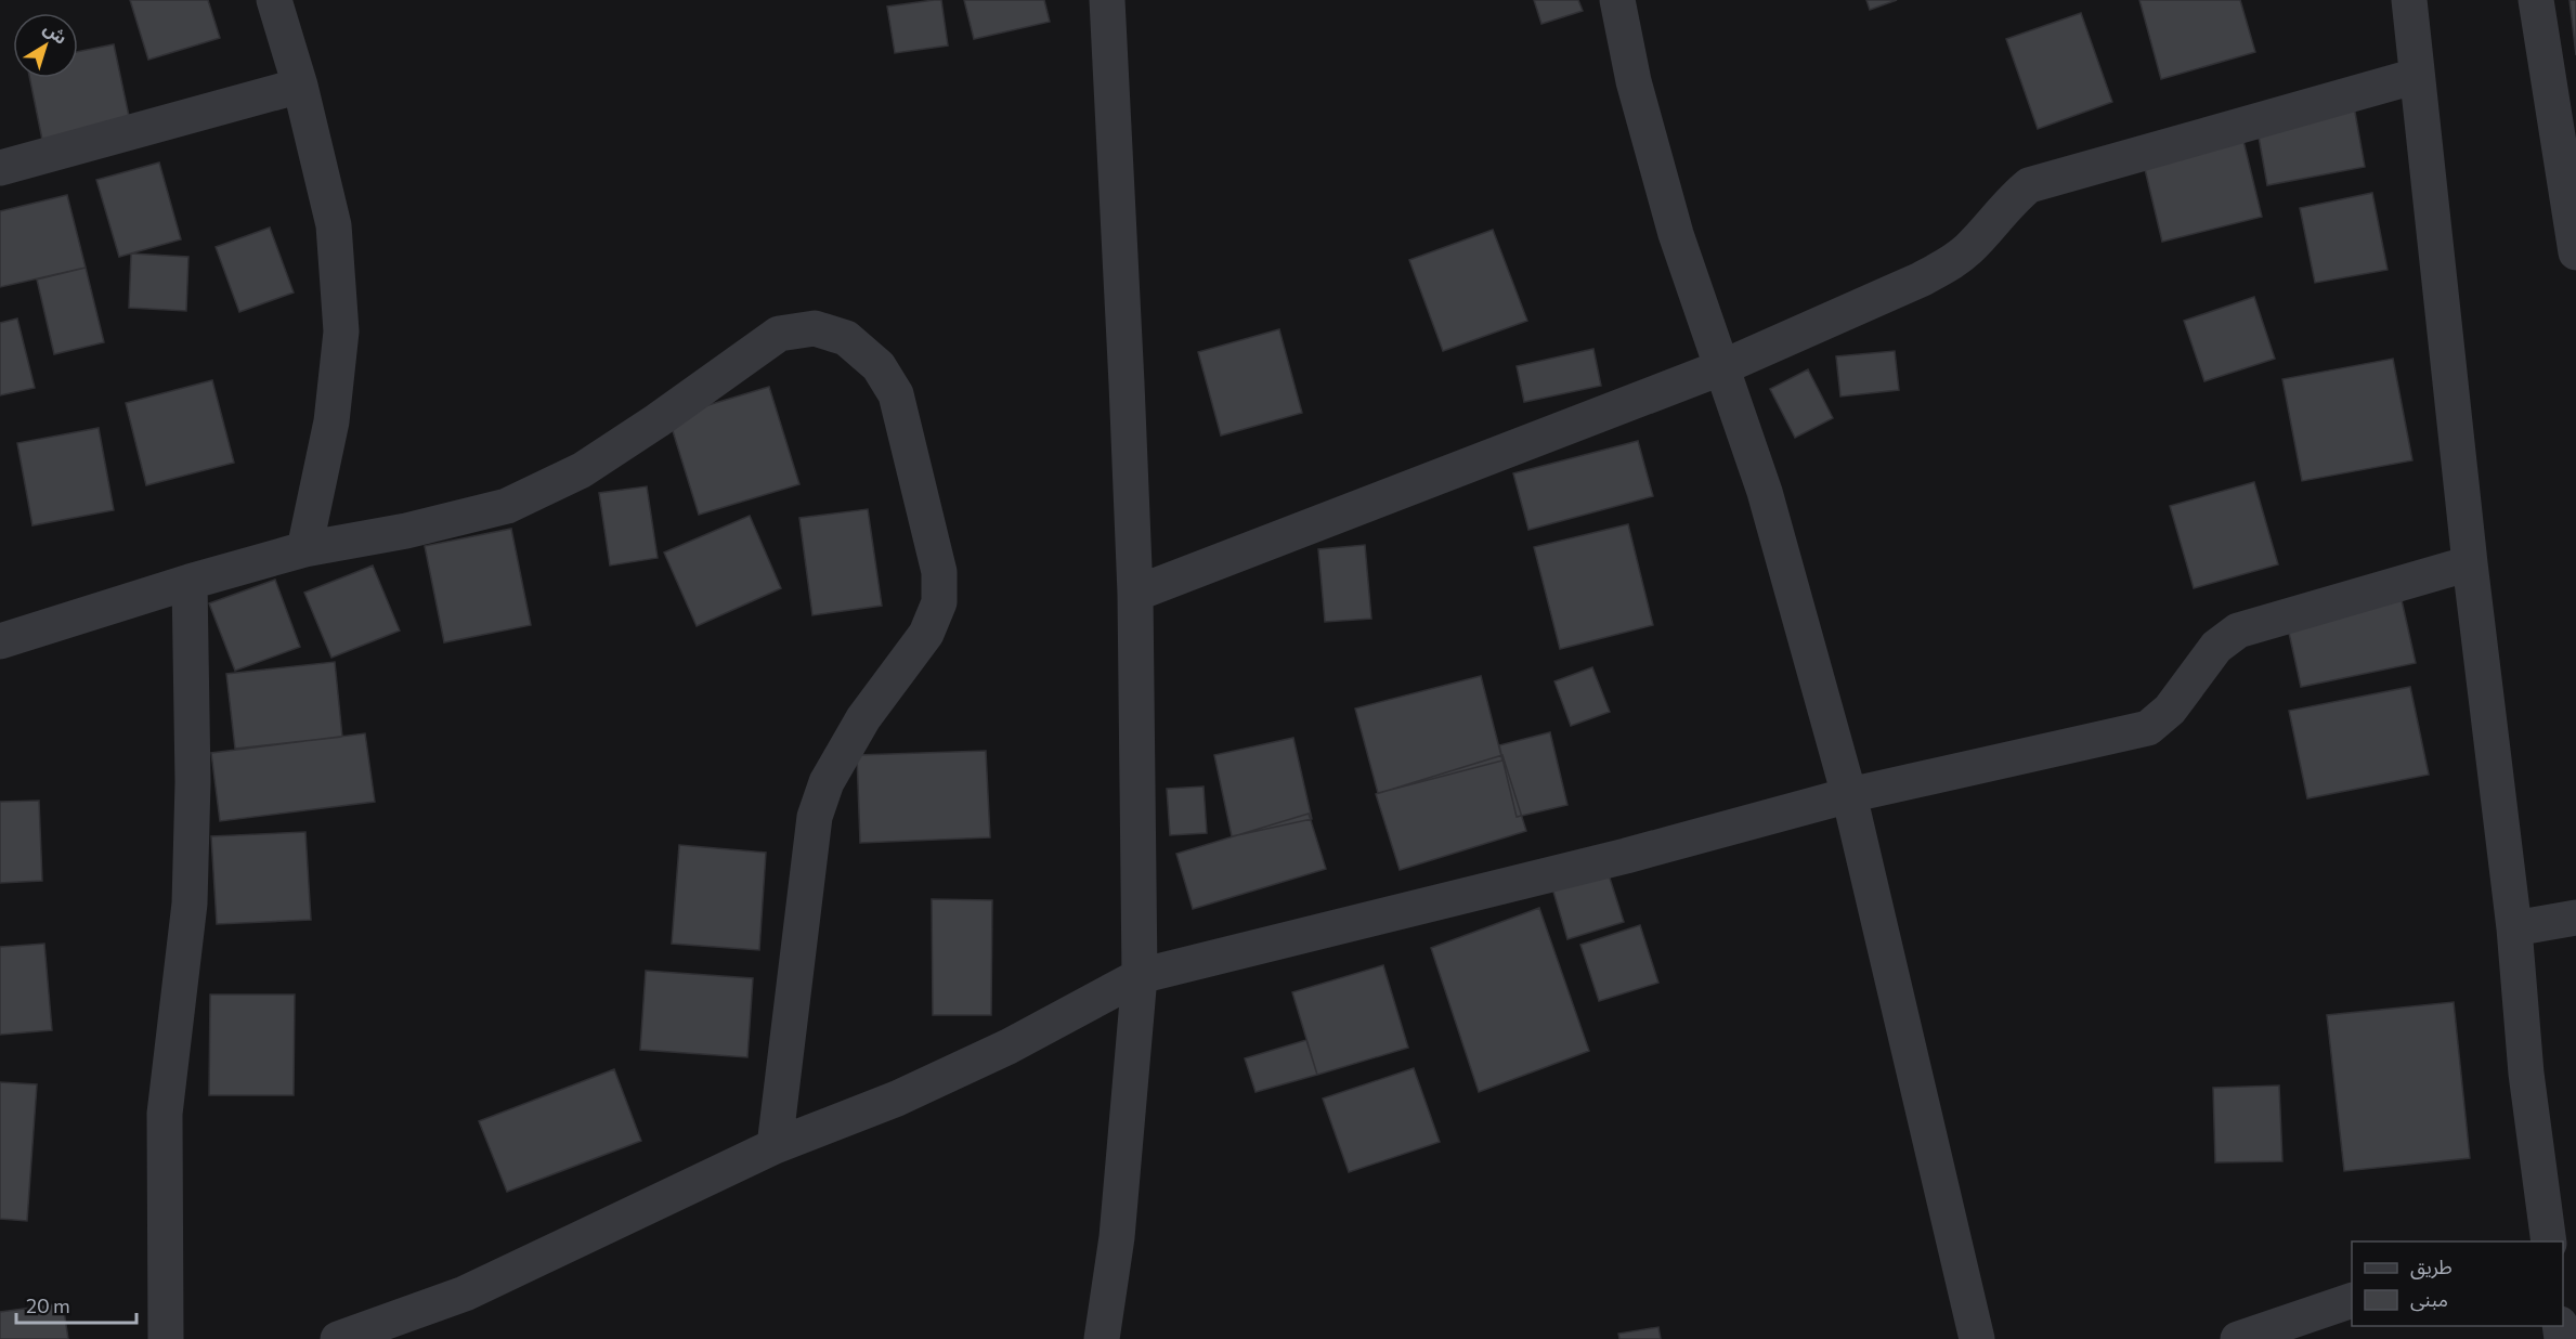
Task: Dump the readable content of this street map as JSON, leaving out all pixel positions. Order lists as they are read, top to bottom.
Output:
{
  "legend": ["طريق", "مبنى"],
  "scale_bar": "20 m",
  "north": "top right"
}
